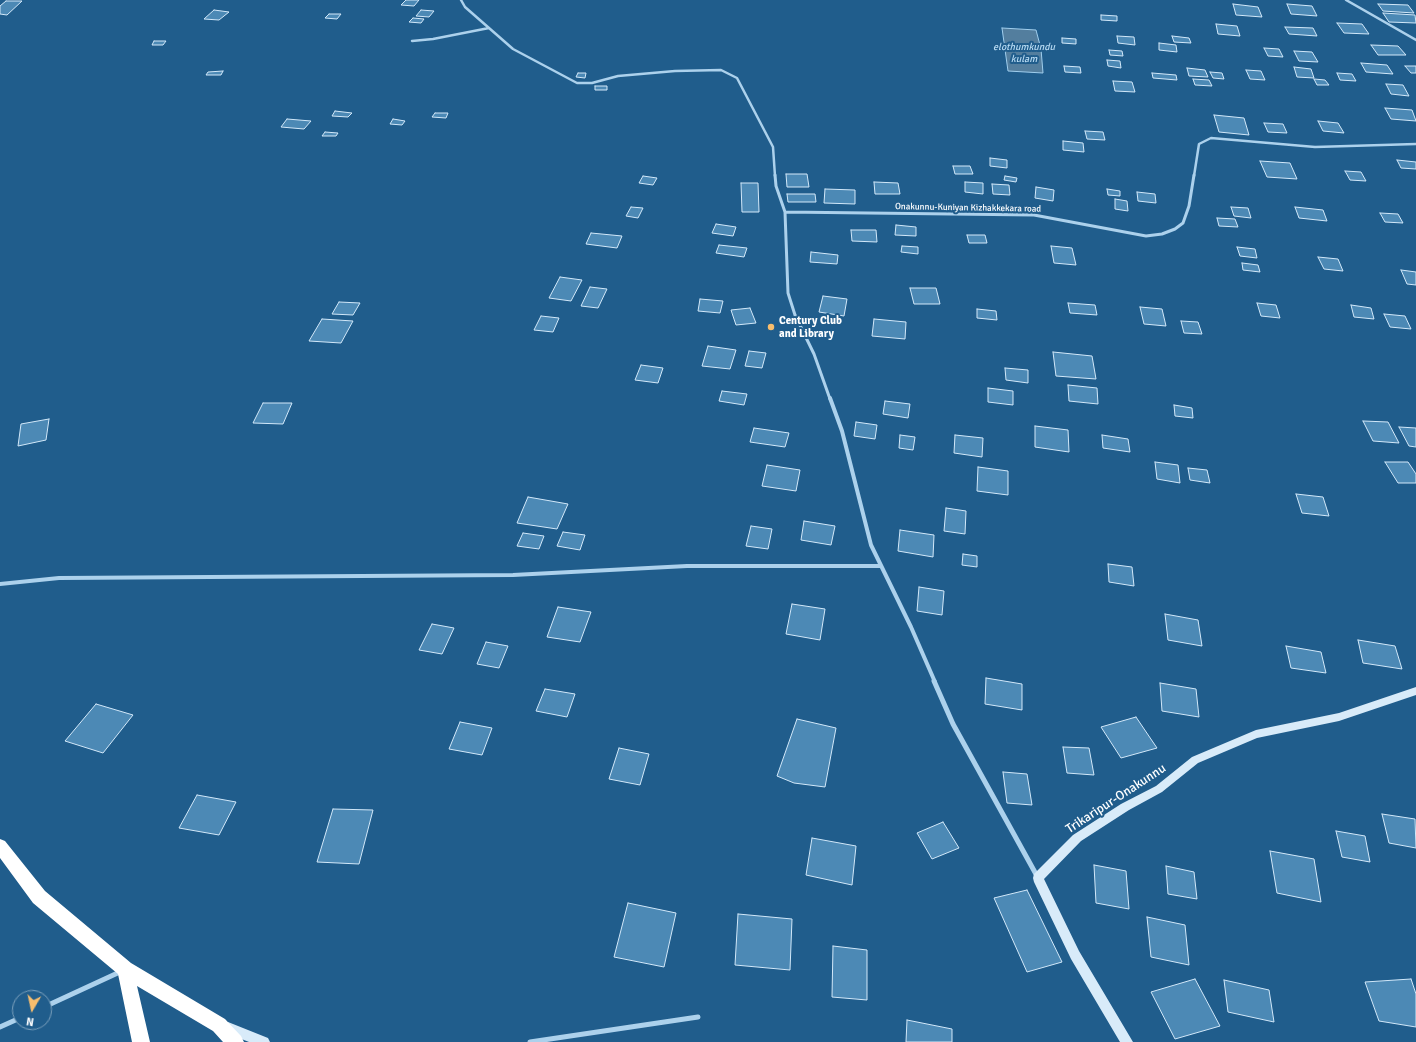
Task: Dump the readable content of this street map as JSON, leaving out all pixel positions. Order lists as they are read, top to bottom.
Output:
{
  "streets": {
    "street": ["Onakunnu-Kuniyan Kizhakkekara road", "Trikaripur-Onakunnu"]
  },
  "water": ["elothumkundu kulam"],
  "places": ["Century Club and Library"],
  "north": "bottom"
}
